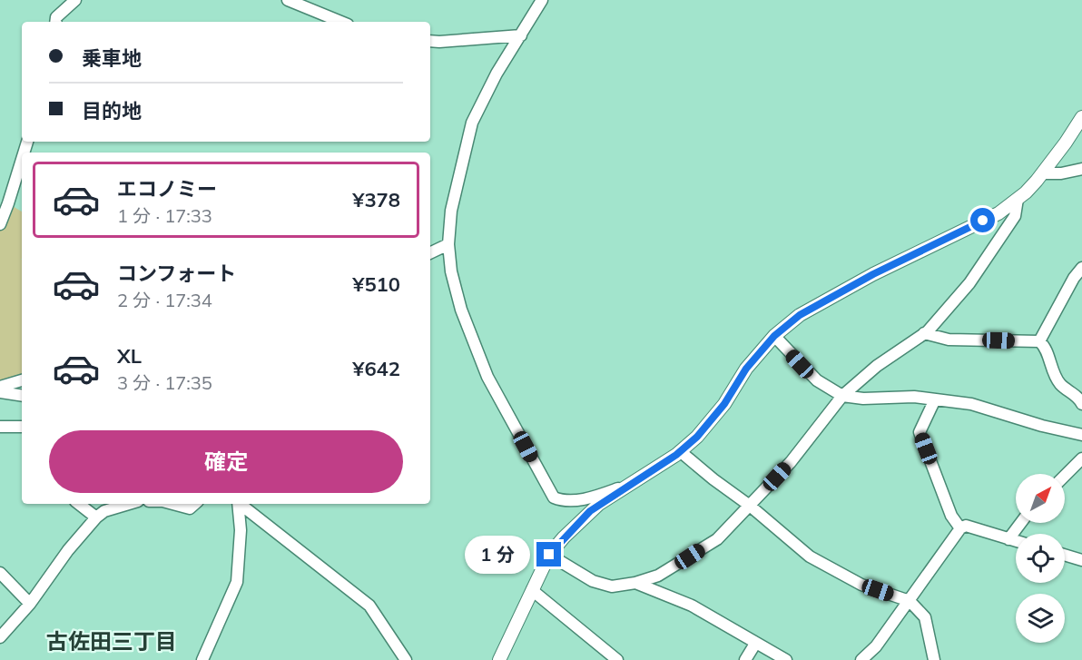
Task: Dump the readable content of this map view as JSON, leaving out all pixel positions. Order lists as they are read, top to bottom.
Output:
{
  "districts": ["古佐田三丁目"],
  "north": "top right",
  "page": {
    "banner": ["乗車地", "目的地"],
    "list": [
      {
        "name": "エコノミー",
        "note": "1 分 · 17:33",
        "value": "¥378"
      },
      {
        "name": "コンフォート",
        "note": "2 分 · 17:34",
        "value": "¥510"
      },
      {
        "name": "XL",
        "note": "3 分 · 17:35",
        "value": "¥642"
      }
    ],
    "buttons": "確定",
    "bubble": "1 分"
  }
}
